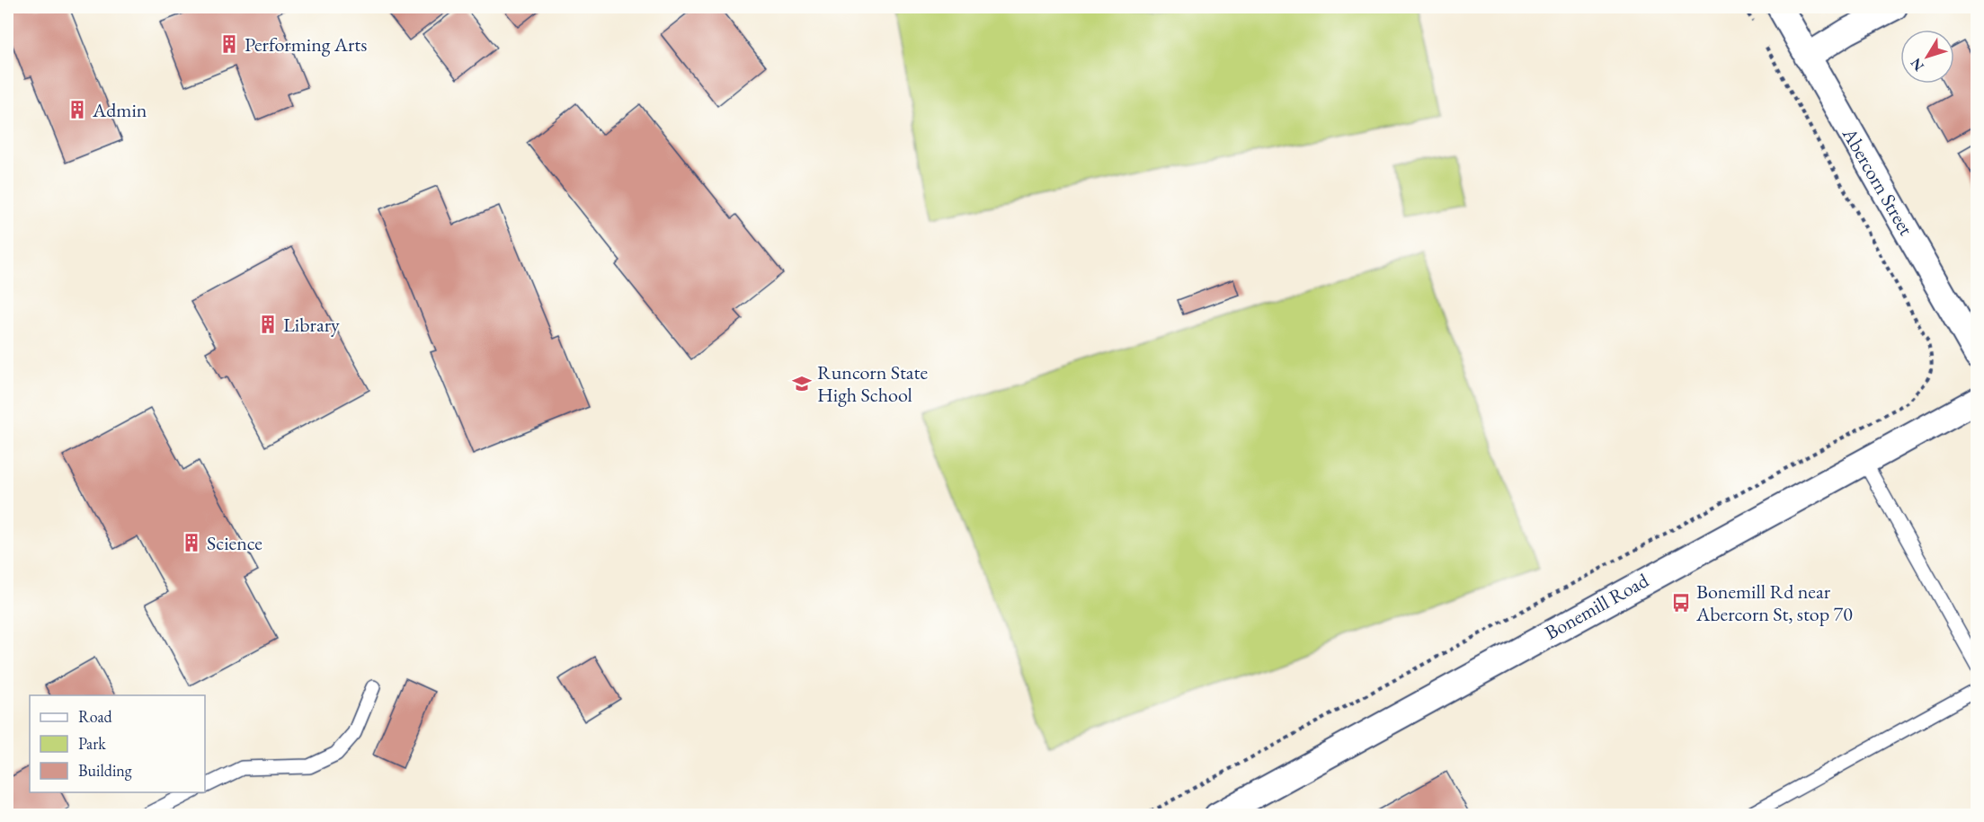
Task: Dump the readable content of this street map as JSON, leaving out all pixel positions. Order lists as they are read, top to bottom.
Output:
{
  "streets": {
    "street": ["Abercorn Street", "Bonemill Road"]
  },
  "places": {
    "building": [
      "Performing Arts",
      "Admin",
      "Library",
      "Science"
    ],
    "school or university": ["Runcorn State High School"],
    "bus stop": ["Bonemill Rd near Abercorn St, stop 70"]
  },
  "legend": ["Road", "Park", "Building"],
  "north": "bottom left"
}
